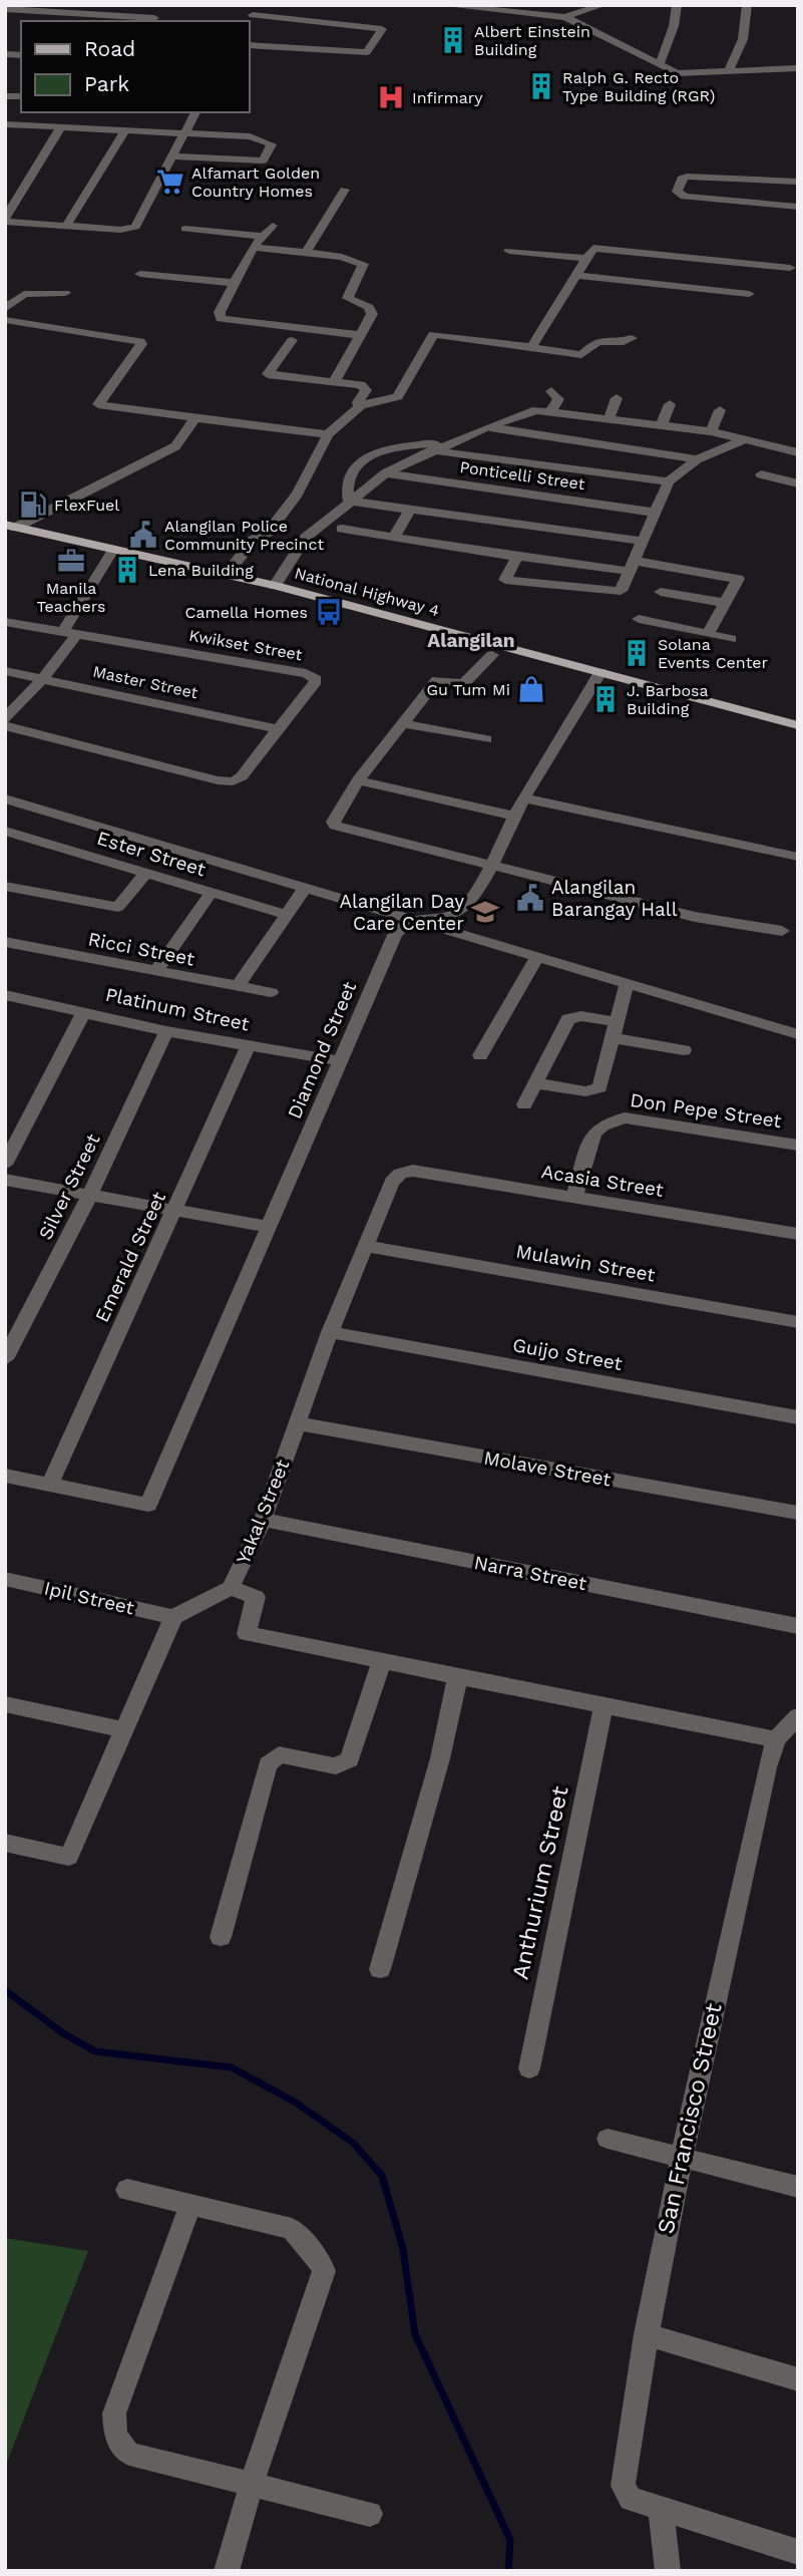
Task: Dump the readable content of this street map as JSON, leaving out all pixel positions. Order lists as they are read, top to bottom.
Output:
{
  "streets": {
    "main road": ["National Highway 4"],
    "street": [
      "Ponticelli Street",
      "Kwikset Street",
      "Master Street",
      "Ester Street",
      "Ricci Street",
      "Platinum Street",
      "Diamond Street",
      "Don Pepe Street",
      "Acasia Street",
      "Silver Street",
      "Emerald Street",
      "Mulawin Street",
      "Guijo Street",
      "Molave Street",
      "Yakal Street",
      "Narra Street",
      "Ipil Street",
      "Anthurium Street",
      "San Francisco Street"
    ]
  },
  "crossings": [
    ["Kwikset Street", "Master Street"],
    ["Platinum Street", "Diamond Street"],
    ["Platinum Street", "Silver Street"],
    ["Platinum Street", "Emerald Street"],
    ["Diamond Street", "Emerald Street"],
    ["Don Pepe Street", "Acasia Street"],
    ["Acasia Street", "Yakal Street"],
    ["Mulawin Street", "Yakal Street"],
    ["Guijo Street", "Yakal Street"],
    ["Molave Street", "Yakal Street"],
    ["Yakal Street", "Narra Street"],
    ["Yakal Street", "Ipil Street"]
  ],
  "districts": ["Alangilan"],
  "places": {
    "building": [
      "Albert Einstein Building",
      "Ralph G. Recto Type Building (RGR)",
      "Lena Building",
      "Solana Events Center",
      "J. Barbosa Building"
    ],
    "hospital": ["Infirmary"],
    "supermarket": ["Alfamart Golden Country Homes"],
    "fuel station": ["FlexFuel"],
    "public building": ["Alangilan Police Community Precinct", "Alangilan Barangay Hall"],
    "office": ["Manila Teachers"],
    "bus stop": ["Camella Homes"],
    "shop": ["Gu Tum Mi"],
    "school or university": ["Alangilan Day Care Center"]
  },
  "legend": ["Road", "Park"]
}
